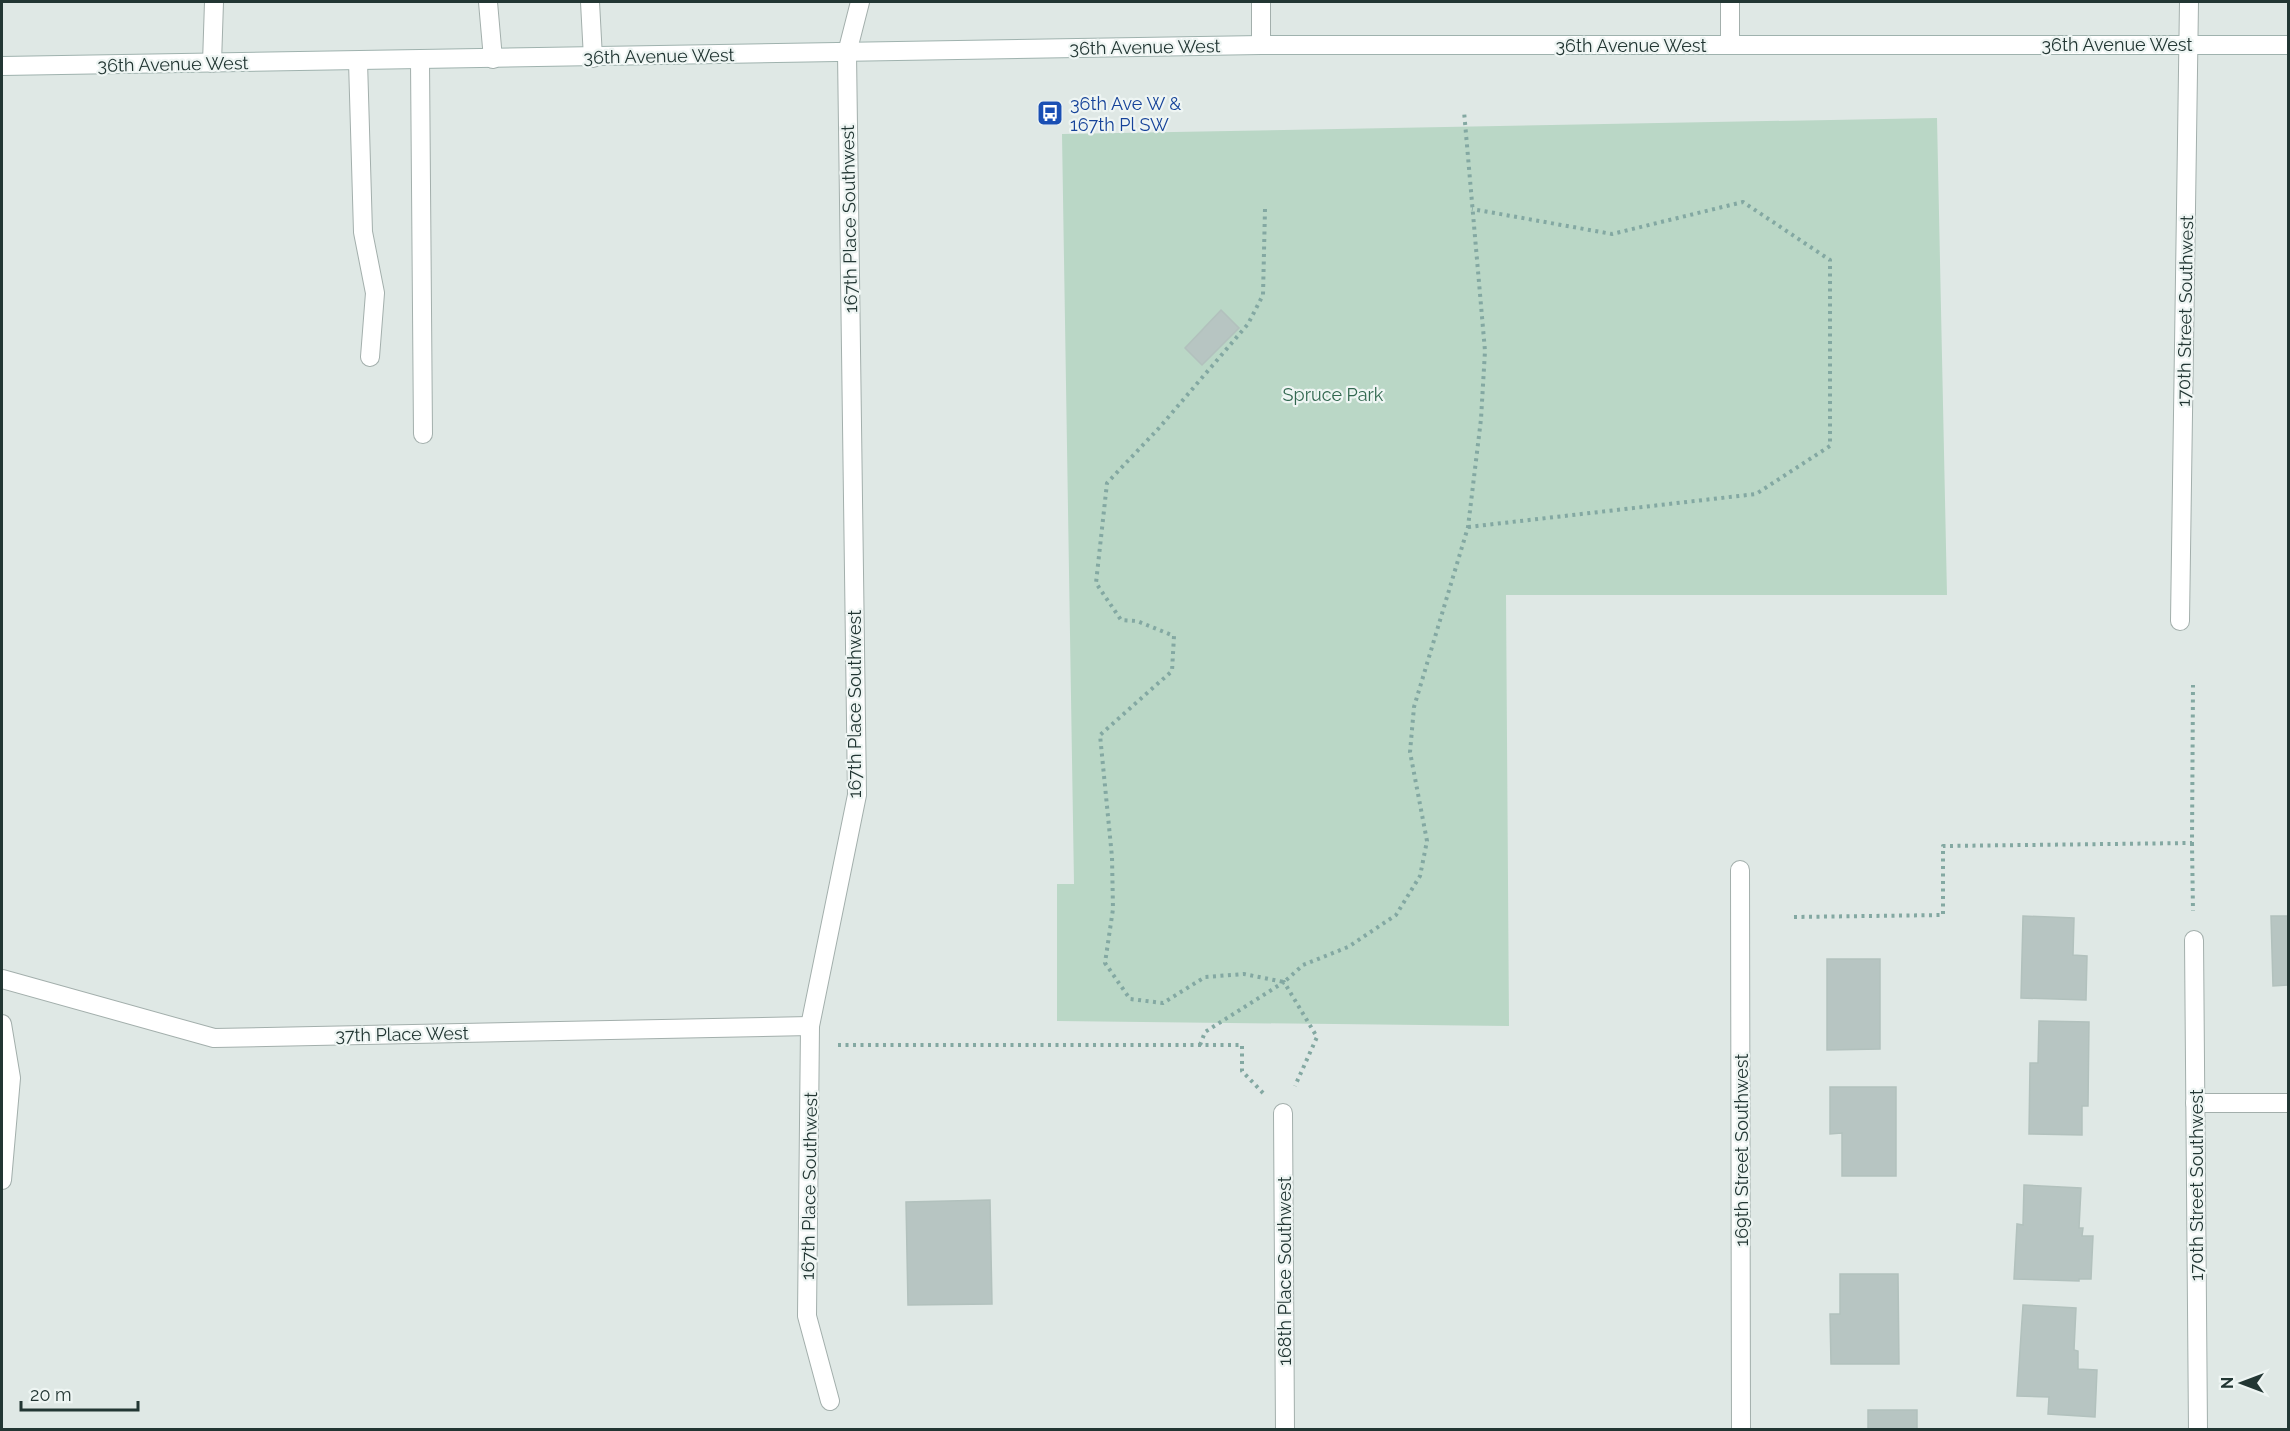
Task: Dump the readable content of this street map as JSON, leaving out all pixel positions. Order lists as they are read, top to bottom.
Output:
{
  "streets": {
    "street": [
      "36th Avenue West",
      "167th Place Southwest",
      "170th Street Southwest",
      "37th Place West",
      "169th Street Southwest",
      "168th Place Southwest"
    ]
  },
  "crossings": [
    ["36th Avenue West", "167th Place Southwest"],
    ["36th Avenue West", "170th Street Southwest"],
    ["167th Place Southwest", "37th Place West"]
  ],
  "parks": ["Spruce Park"],
  "places": {
    "bus stop": ["36th Ave W & 167th Pl SW"]
  },
  "scale_bar": "20 m",
  "north": "left"
}
